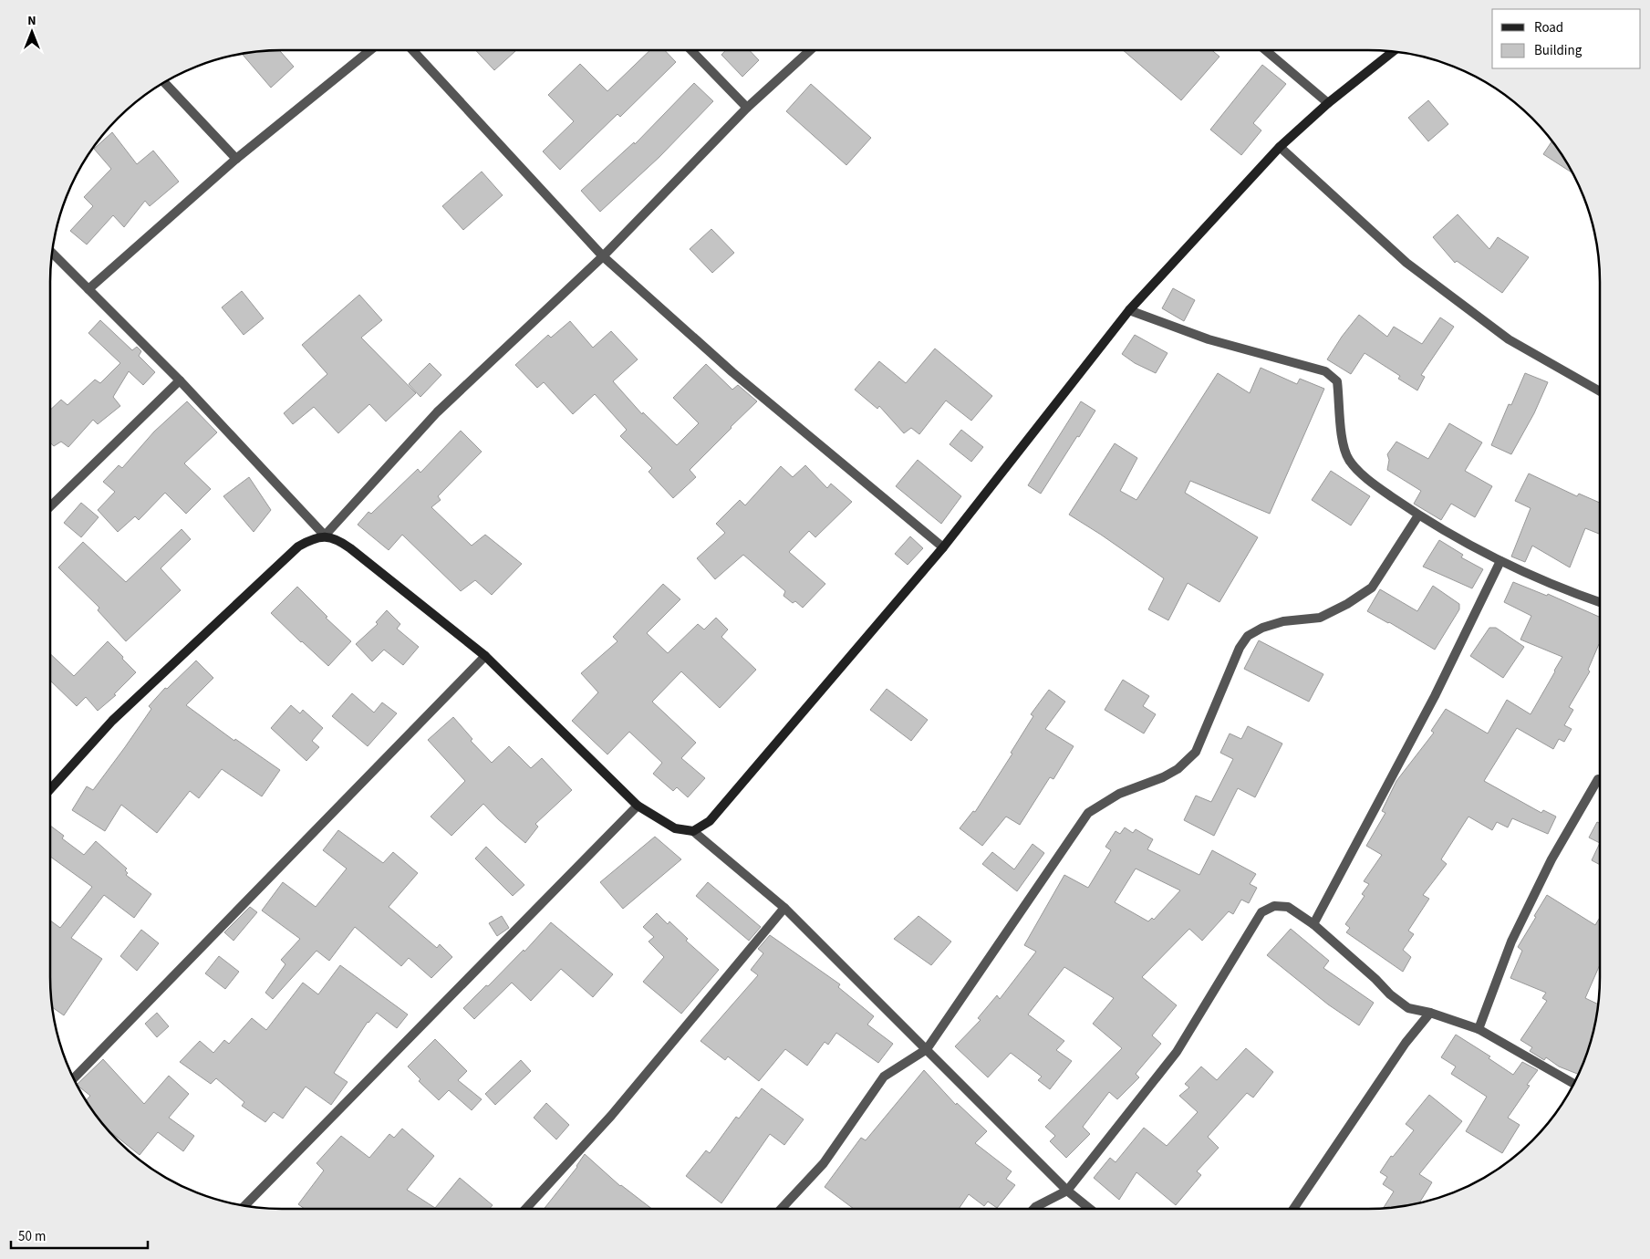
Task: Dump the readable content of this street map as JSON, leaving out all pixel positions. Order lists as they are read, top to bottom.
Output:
{
  "legend": ["Road", "Building"],
  "scale_bar": "50 m",
  "north": "top"
}
